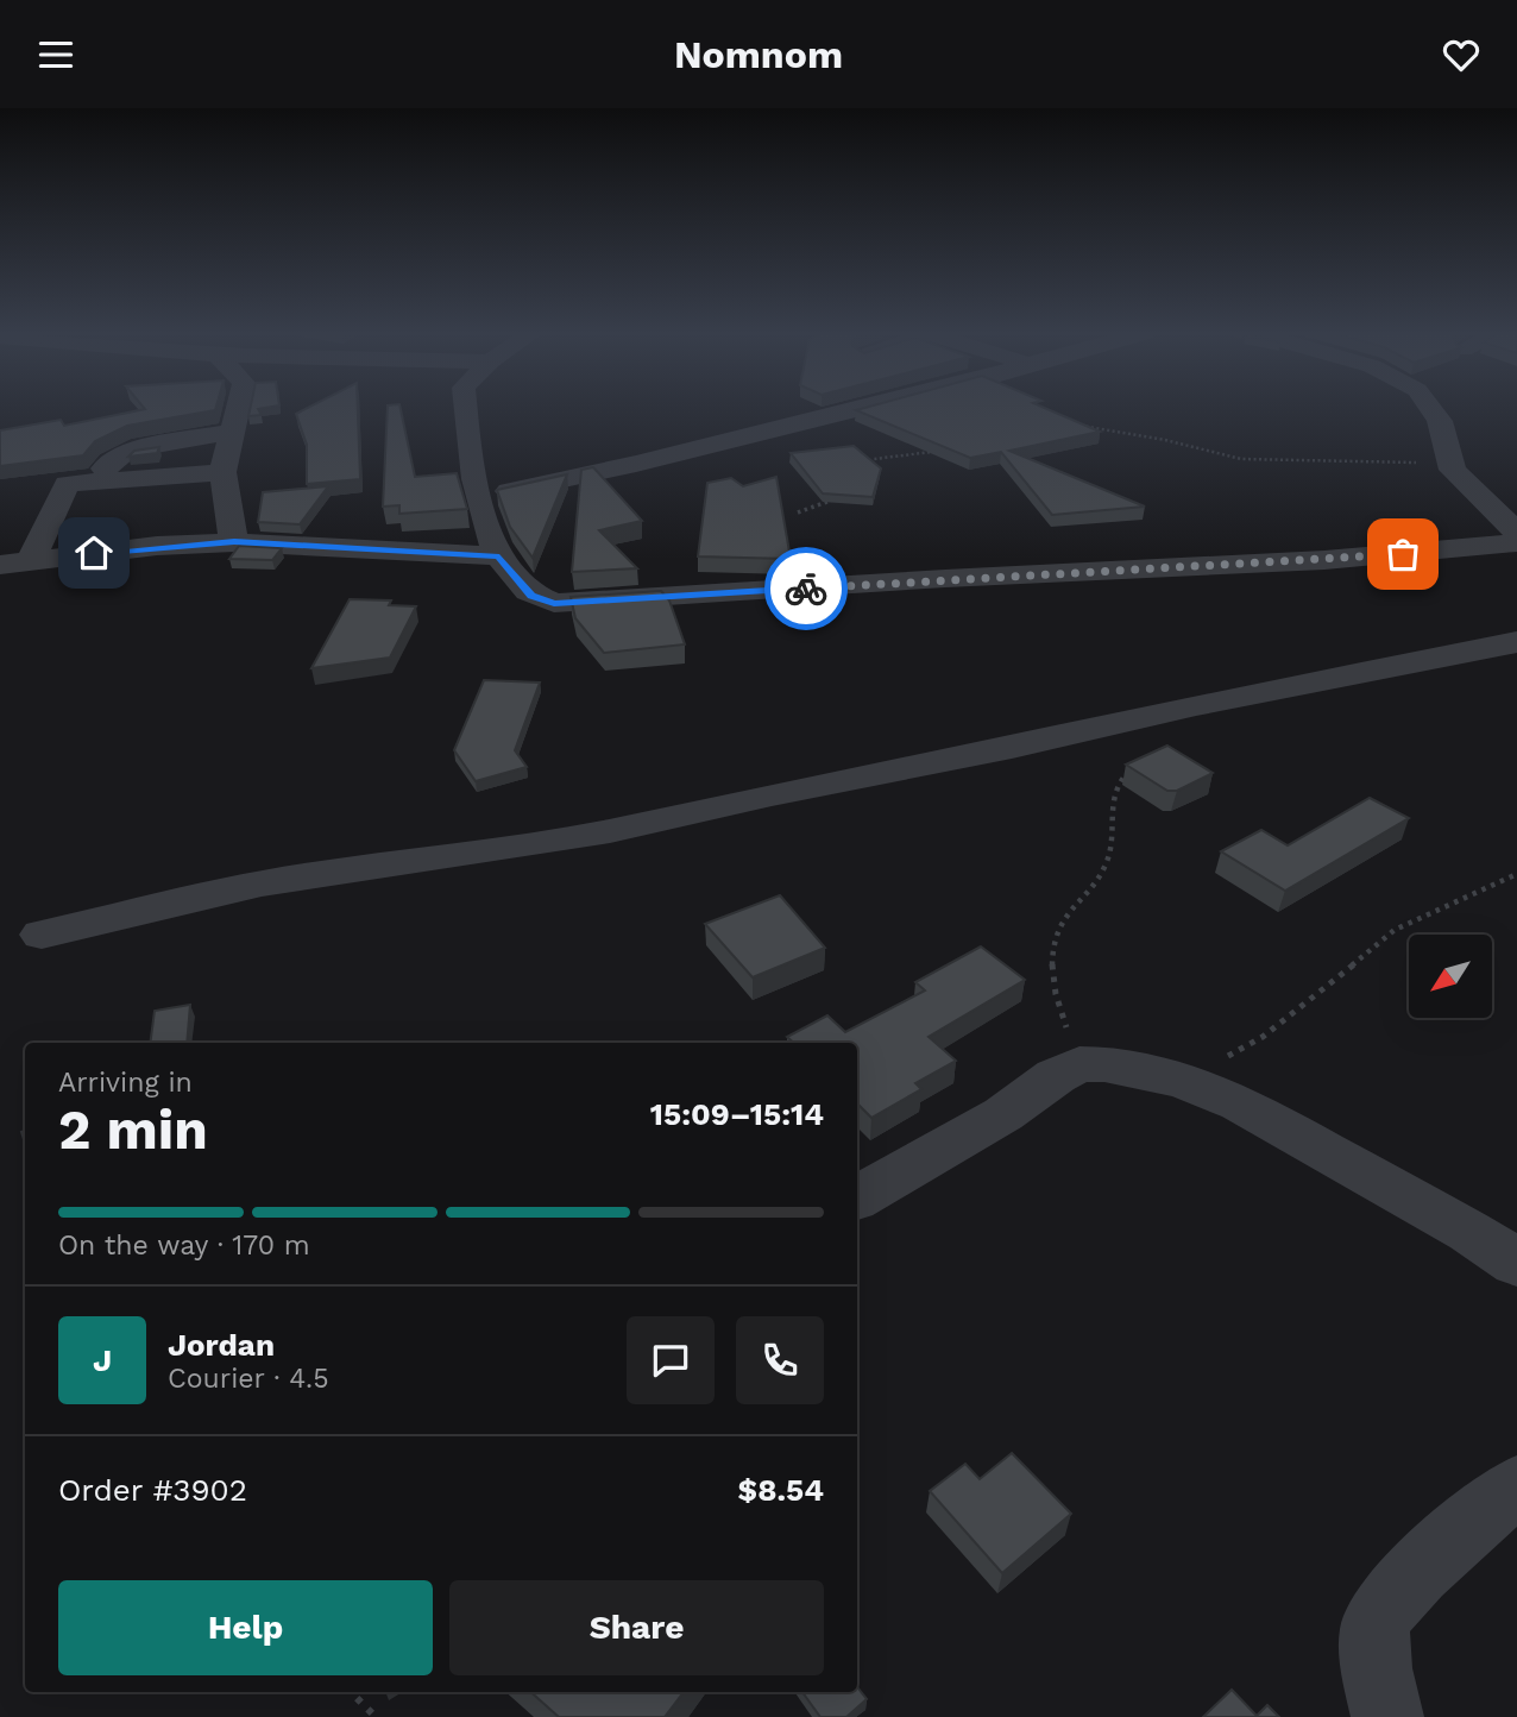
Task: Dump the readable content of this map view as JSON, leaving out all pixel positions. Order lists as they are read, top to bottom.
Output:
{
  "north": "bottom left",
  "page": {
    "header": "Nomnom",
    "heading": ["2 min", "Arriving in", "15:09–15:14"],
    "panel": [
      "Jordan",
      "Courier · 4.5",
      "Order #3902",
      "$8.54"
    ],
    "bar": "On the way · 170 m",
    "round": "J",
    "buttons": ["Help", "Share"]
  }
}
